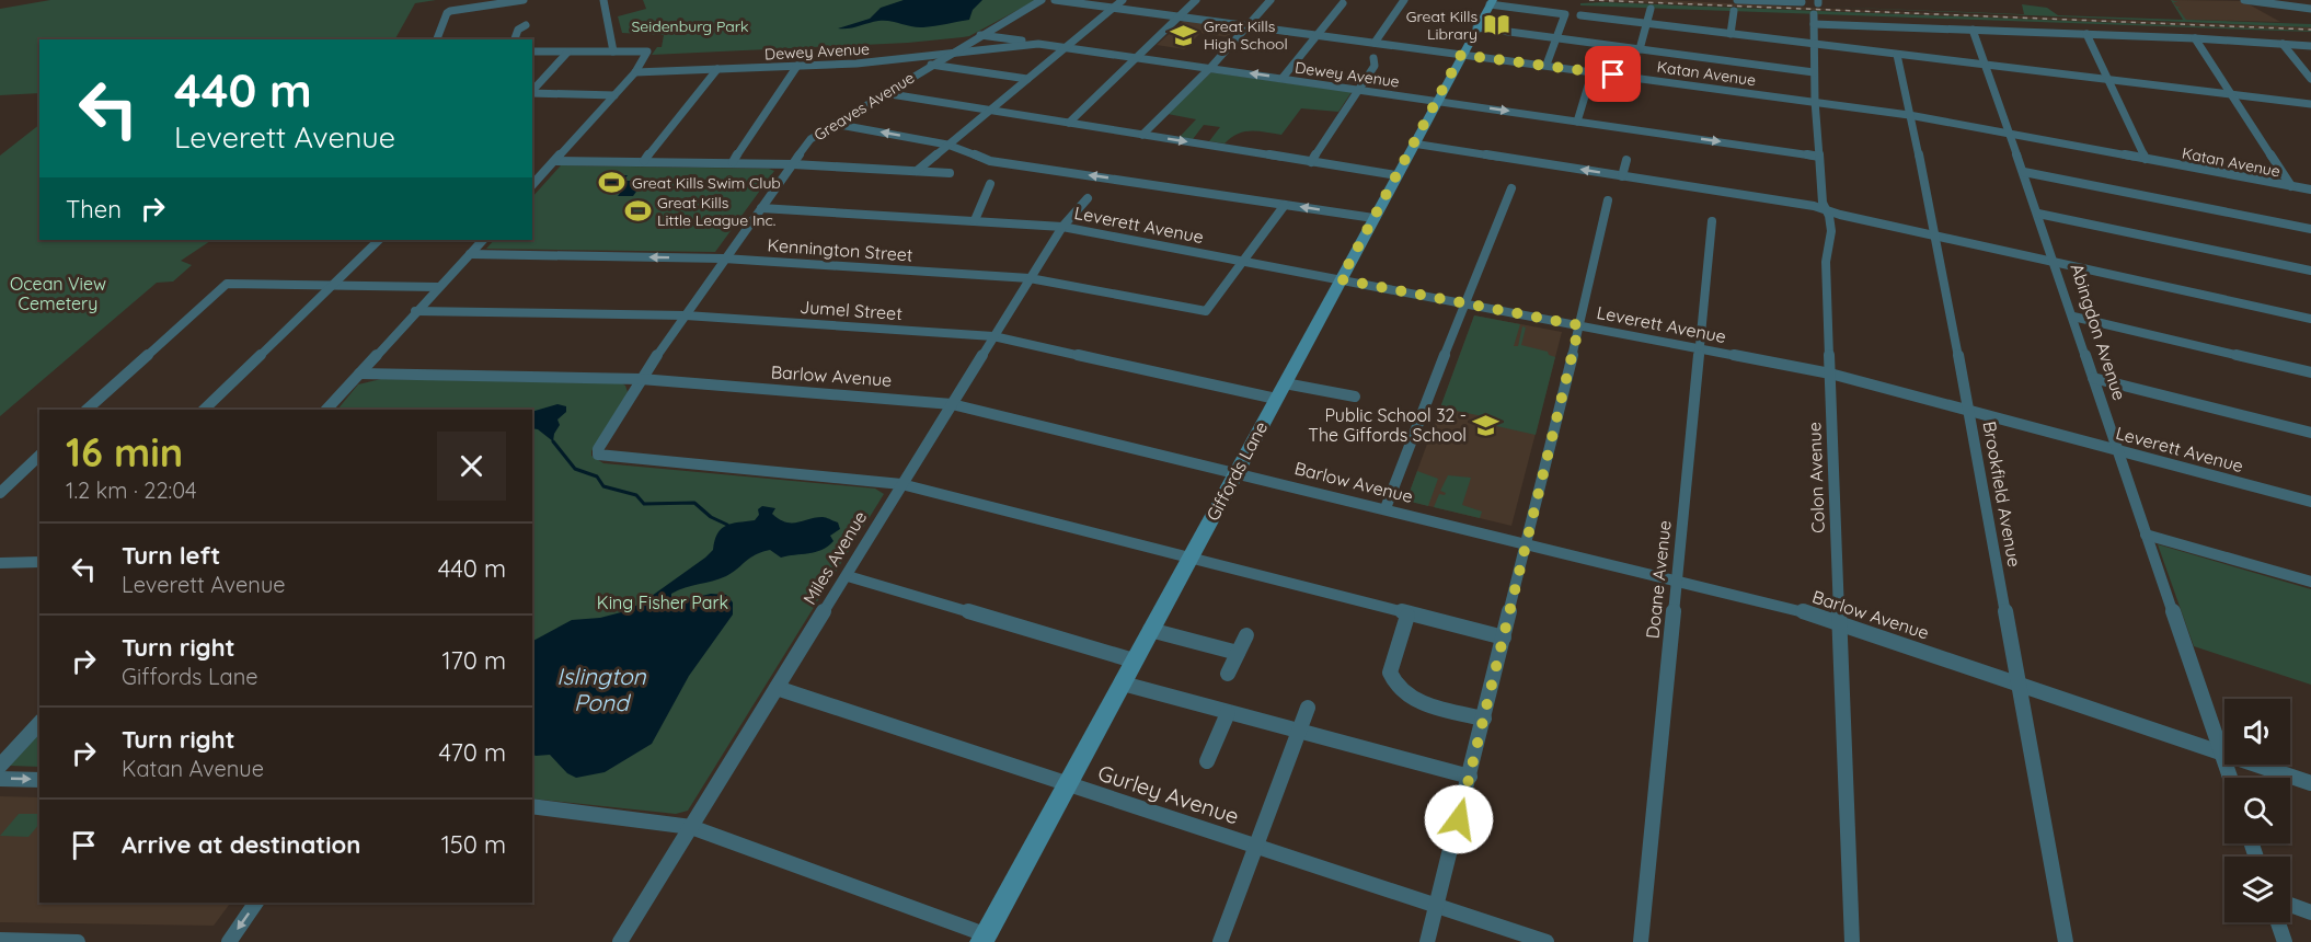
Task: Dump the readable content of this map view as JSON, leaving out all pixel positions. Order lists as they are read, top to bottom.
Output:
{
  "streets": {
    "street": [
      "Dewey Avenue",
      "Katan Avenue",
      "Greaves Avenue",
      "Leverett Avenue",
      "Kennington Street",
      "Jumel Street",
      "Abingdon Avenue",
      "Barlow Avenue",
      "Giffords Lane",
      "Colon Avenue",
      "Brookfield Avenue",
      "Miles Avenue",
      "Doane Avenue",
      "Gurley Avenue"
    ]
  },
  "crossings": [
    ["Dewey Avenue", "Greaves Avenue"],
    ["Dewey Avenue", "Giffords Lane"],
    ["Dewey Avenue", "Colon Avenue"],
    ["Katan Avenue", "Abingdon Avenue"],
    ["Katan Avenue", "Giffords Lane"],
    ["Katan Avenue", "Colon Avenue"],
    ["Katan Avenue", "Brookfield Avenue"],
    ["Greaves Avenue", "Leverett Avenue"],
    ["Greaves Avenue", "Kennington Street"],
    ["Greaves Avenue", "Jumel Street"],
    ["Greaves Avenue", "Barlow Avenue"],
    ["Greaves Avenue", "Miles Avenue"],
    ["Leverett Avenue", "Kennington Street"],
    ["Leverett Avenue", "Abingdon Avenue"],
    ["Leverett Avenue", "Giffords Lane"],
    ["Leverett Avenue", "Colon Avenue"],
    ["Leverett Avenue", "Brookfield Avenue"],
    ["Leverett Avenue", "Miles Avenue"],
    ["Leverett Avenue", "Doane Avenue"],
    ["Kennington Street", "Miles Avenue"],
    ["Jumel Street", "Giffords Lane"],
    ["Jumel Street", "Miles Avenue"],
    ["Abingdon Avenue", "Barlow Avenue"],
    ["Barlow Avenue", "Giffords Lane"],
    ["Barlow Avenue", "Colon Avenue"],
    ["Barlow Avenue", "Brookfield Avenue"],
    ["Barlow Avenue", "Miles Avenue"],
    ["Barlow Avenue", "Doane Avenue"],
    ["Giffords Lane", "Gurley Avenue"],
    ["Miles Avenue", "Gurley Avenue"]
  ],
  "water": ["Islington Pond"],
  "parks": ["Seidenburg Park", "Ocean View Cemetery", "King Fisher Park"],
  "places": {
    "library": ["Great Kills Library"],
    "school or university": ["Great Kills High School", "Public School 32 - The Giffords School"],
    "sports": ["Great Kills Swim Club", "Great Kills Little League Inc."]
  },
  "page": {
    "turn": ["440 m", "Leverett Avenue"],
    "then": "Then",
    "heading": ["16 min", "1.2 km · 22:04"],
    "list": [
      {
        "name": "Turn left",
        "note": "Leverett Avenue",
        "value": "440 m"
      },
      {
        "name": "Turn right",
        "note": "Giffords Lane",
        "value": "170 m"
      },
      {
        "name": "Turn right",
        "note": "Katan Avenue",
        "value": "470 m"
      },
      {
        "name": "Arrive at destination",
        "value": "150 m"
      }
    ]
  }
}
